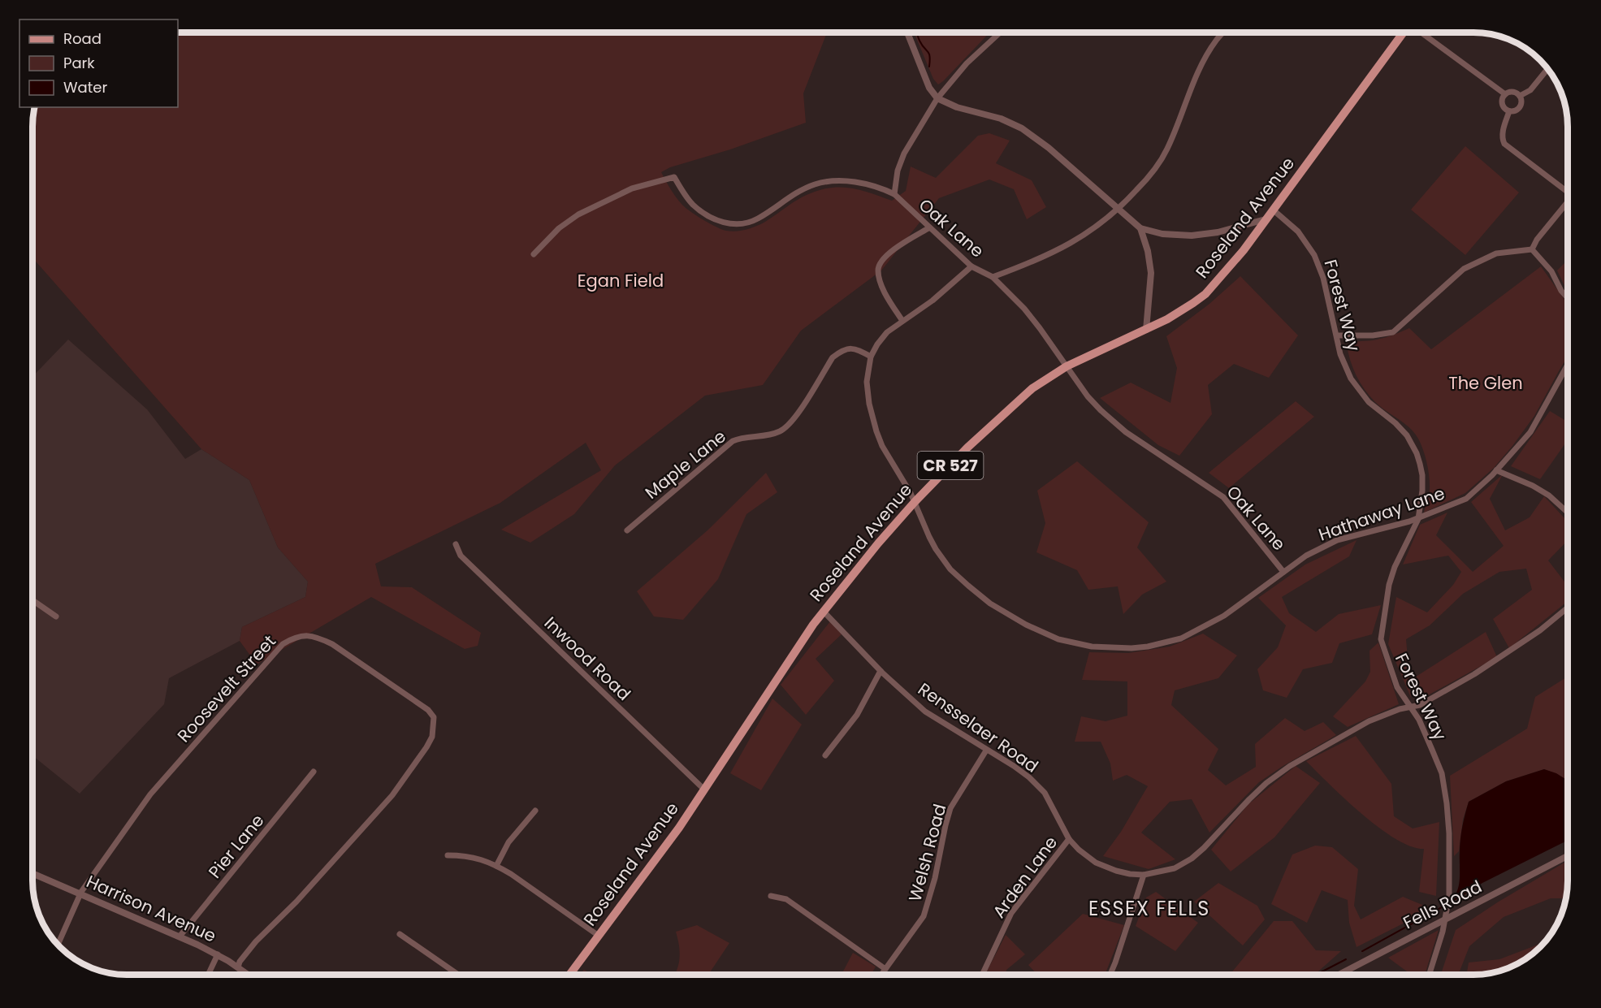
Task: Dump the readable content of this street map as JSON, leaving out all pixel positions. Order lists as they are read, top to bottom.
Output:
{
  "streets": {
    "main road": ["Roseland Avenue", "CR 527"],
    "street": [
      "Oak Lane",
      "Forest Way",
      "Maple Lane",
      "Hathaway Lane",
      "Inwood Road",
      "Roosevelt Street",
      "Rensselaer Road",
      "Pier Lane",
      "Welsh Road",
      "Arden Lane",
      "Fells Road",
      "Harrison Avenue"
    ]
  },
  "crossings": [
    ["Roseland Avenue", "Oak Lane"],
    ["Roseland Avenue", "Forest Way"],
    ["Roseland Avenue", "Hathaway Lane"],
    ["Roseland Avenue", "Inwood Road"],
    ["Roseland Avenue", "Rensselaer Road"],
    ["Oak Lane", "Hathaway Lane"],
    ["Forest Way", "Hathaway Lane"],
    ["Forest Way", "Rensselaer Road"],
    ["Forest Way", "Fells Road"],
    ["Maple Lane", "Hathaway Lane"],
    ["Roosevelt Street", "Harrison Avenue"],
    ["Rensselaer Road", "Welsh Road"],
    ["Rensselaer Road", "Arden Lane"],
    ["Pier Lane", "Harrison Avenue"]
  ],
  "districts": ["ESSEX FELLS"],
  "parks": ["Egan Field", "The Glen"],
  "legend": ["Road", "Park", "Water"]
}
